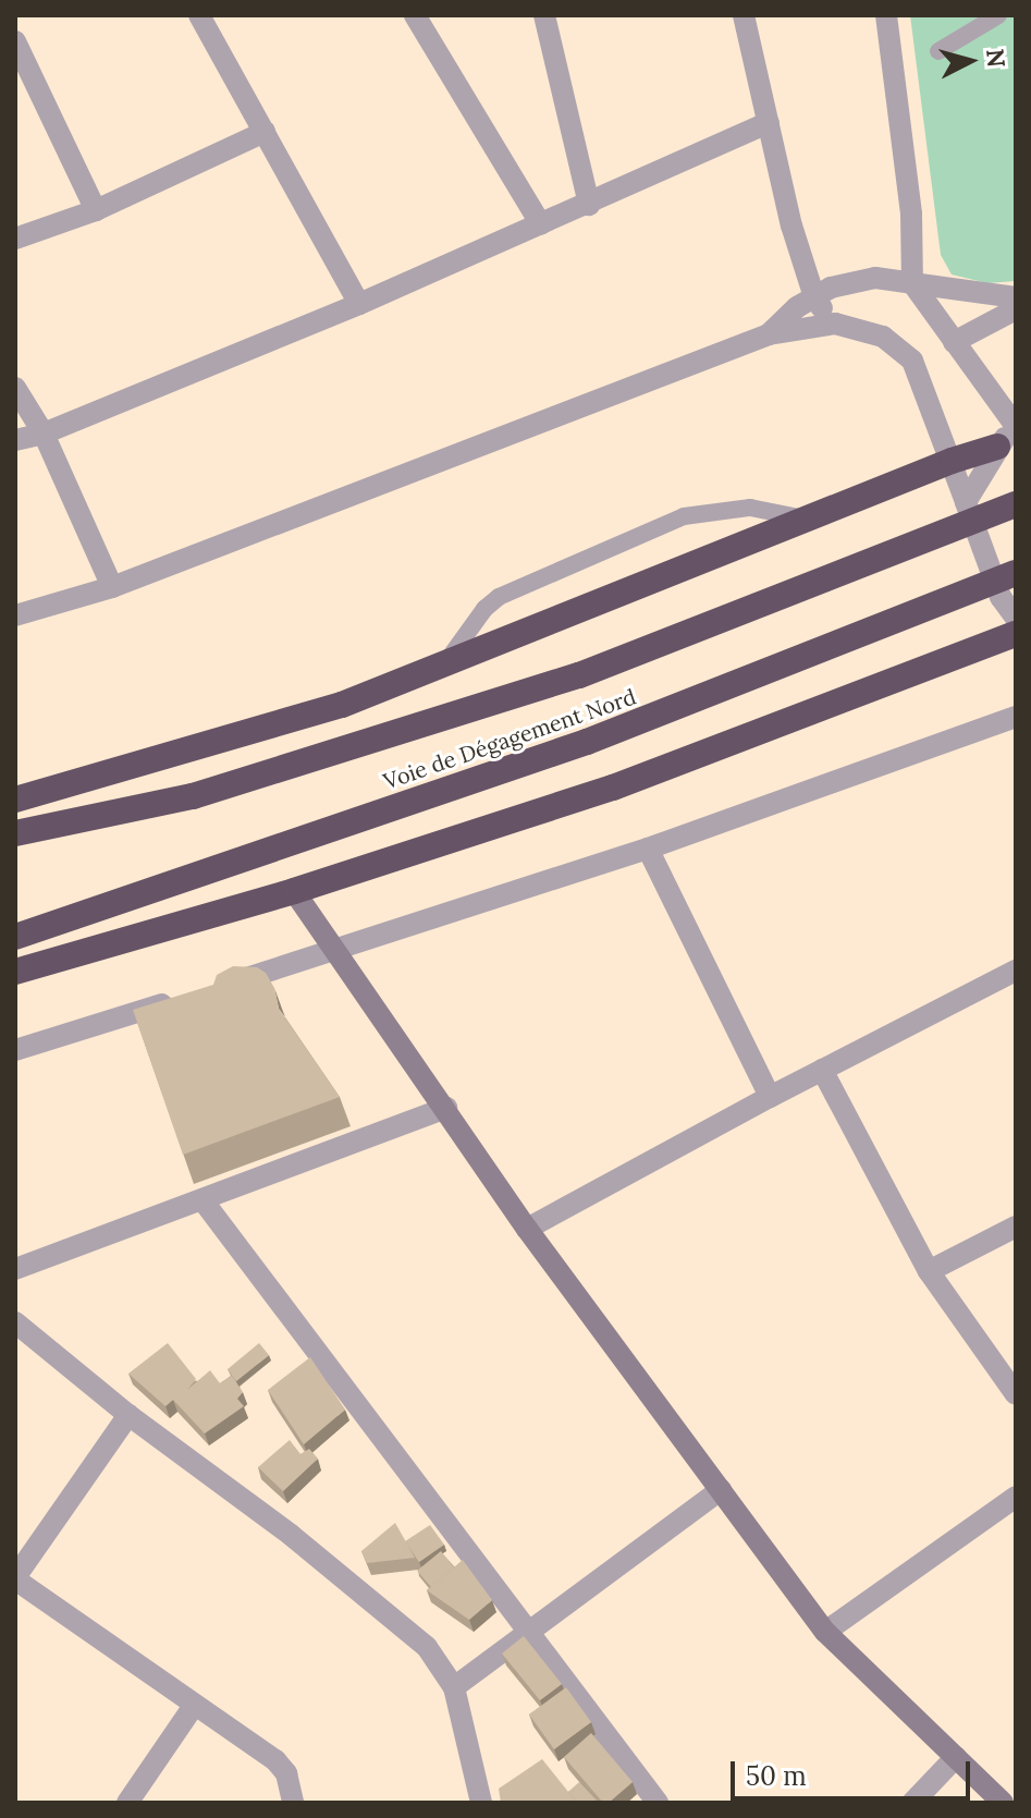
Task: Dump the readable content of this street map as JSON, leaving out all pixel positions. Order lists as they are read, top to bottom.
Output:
{
  "streets": {
    "highway": ["Voie de Dégagement Nord"]
  },
  "scale_bar": "50 m",
  "north": "right"
}
